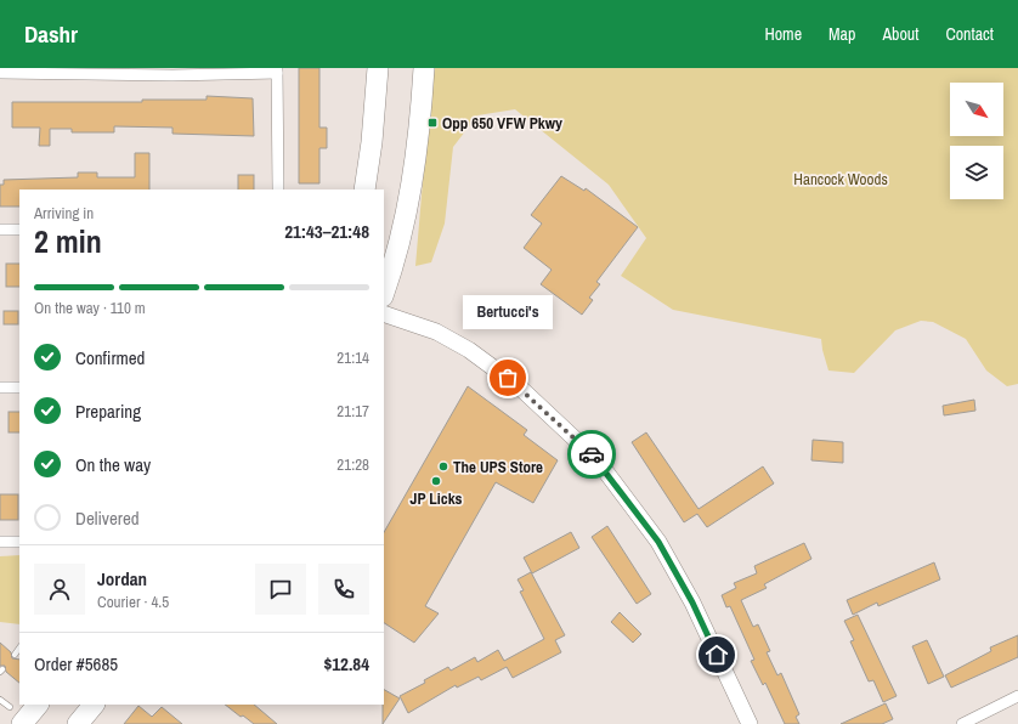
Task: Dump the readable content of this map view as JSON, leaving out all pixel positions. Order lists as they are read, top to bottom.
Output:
{
  "parks": ["Hancock Woods"],
  "places": {
    "transit": ["Opp 650 VFW Pkwy"],
    "other": ["Bertucci's", "The UPS Store", "JP Licks"]
  },
  "north": "bottom right",
  "page": {
    "header": "Dashr",
    "nav": [
      "Home",
      "Map",
      "About",
      "Contact"
    ],
    "heading": ["2 min", "Arriving in", "21:43–21:48"],
    "panel": [
      "Jordan",
      "Courier · 4.5",
      "Order #5685",
      "$12.84"
    ],
    "bar": "On the way · 110 m",
    "bubble": "Bertucci's",
    "list": [
      ["Confirmed", "21:14"],
      ["Preparing", "21:17"],
      ["On the way", "21:28"],
      "Delivered"
    ]
  }
}
